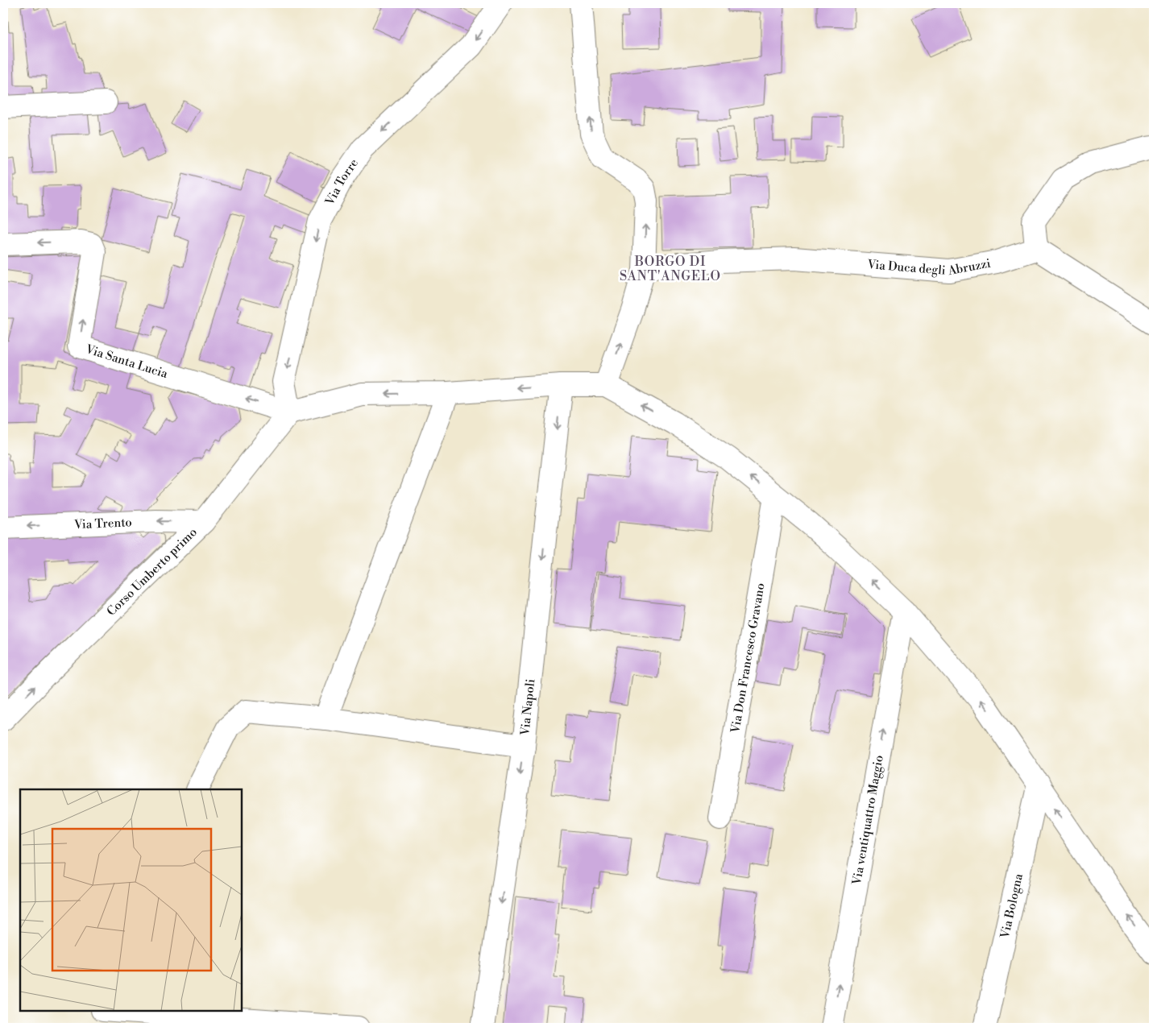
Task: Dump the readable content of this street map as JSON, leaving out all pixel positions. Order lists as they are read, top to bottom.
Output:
{
  "streets": {
    "street": [
      "Via Torre",
      "Via Duca degli Abruzzi",
      "Via Santa Lucia",
      "Via Trento",
      "Corso Umberto primo",
      "Via Don Francesco Gravano",
      "Via Napoli",
      "Via ventiquattro Maggio",
      "Via Bologna"
    ]
  },
  "crossings": [
    ["Via Torre", "Via Santa Lucia"],
    ["Via Torre", "Corso Umberto primo"],
    ["Via Santa Lucia", "Corso Umberto primo"],
    ["Via Trento", "Corso Umberto primo"]
  ],
  "one_way": [
    "Via Torre",
    "Via Santa Lucia",
    "Via Trento",
    "Corso Umberto primo",
    "Via ventiquattro Maggio"
  ],
  "districts": ["BORGO DI SANT'ANGELO"]
}
